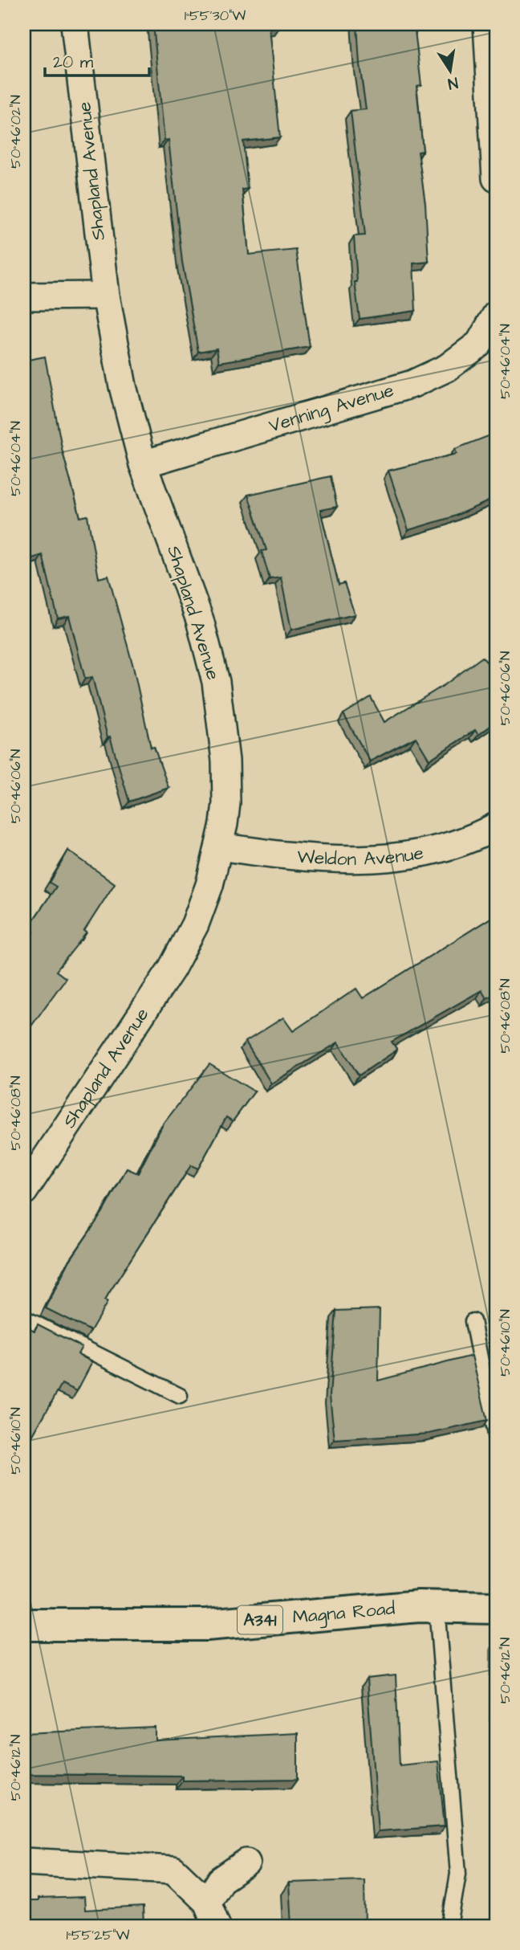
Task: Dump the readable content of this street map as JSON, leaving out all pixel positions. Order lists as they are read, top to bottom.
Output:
{
  "streets": {
    "main road": ["Magna Road", "A341"],
    "street": ["Shapland Avenue", "Venning Avenue", "Weldon Avenue"]
  },
  "crossings": [
    ["Shapland Avenue", "Venning Avenue"],
    ["Shapland Avenue", "Weldon Avenue"]
  ],
  "scale_bar": "20 m",
  "north": "bottom",
  "coordinates": [
    "1°55'30\"W",
    "50°46'02\"N",
    "50°46'04\"N",
    "50°46'06\"N",
    "50°46'08\"N",
    "50°46'10\"N",
    "50°46'12\"N",
    "1°55'25\"W"
  ]
}
